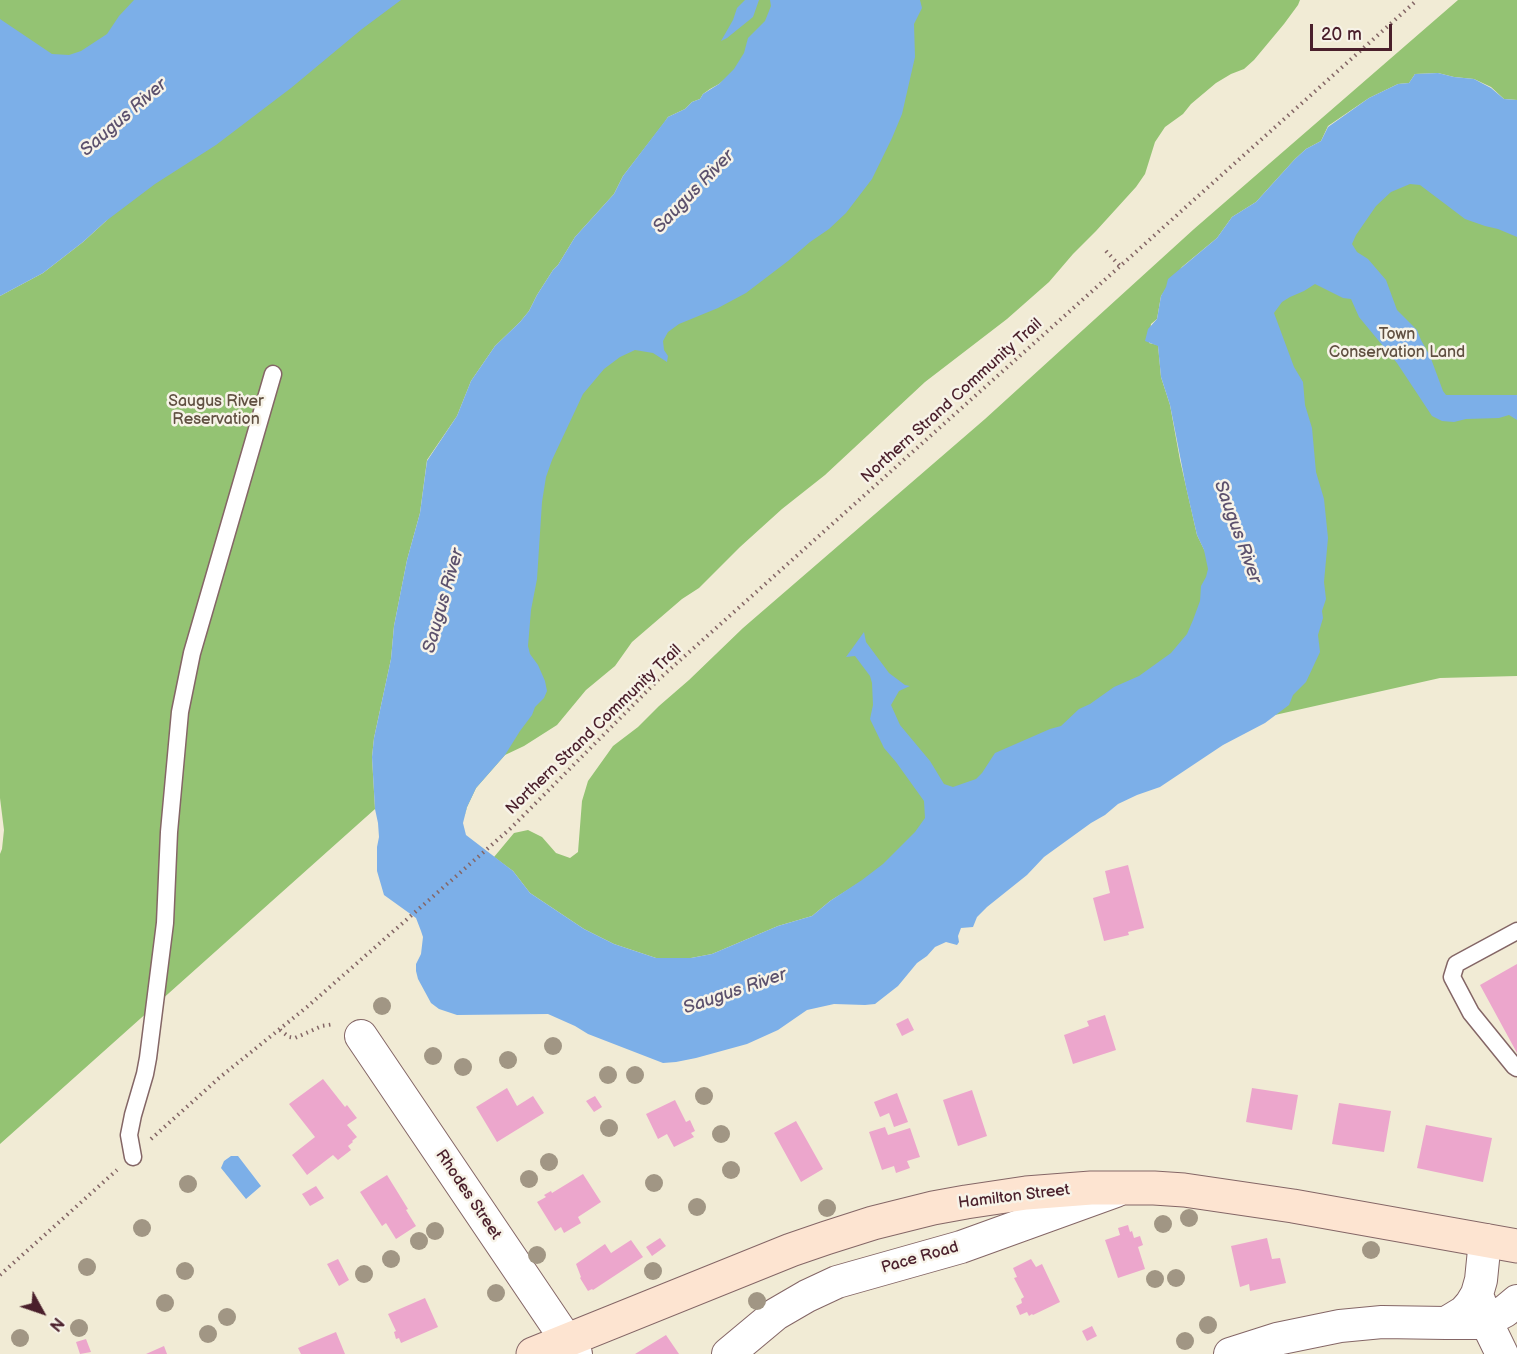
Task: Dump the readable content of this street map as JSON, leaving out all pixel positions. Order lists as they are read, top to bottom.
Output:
{
  "streets": {
    "main road": ["Hamilton Street"],
    "street": ["Rhodes Street", "Pace Road"],
    "path": ["Northern Strand Community Trail"]
  },
  "crossings": [
    ["Rhodes Street", "Hamilton Street"],
    ["Hamilton Street", "Pace Road"]
  ],
  "water": ["Saugus River"],
  "parks": ["Town Conservation Land", "Saugus River Reservation"],
  "scale_bar": "20 m",
  "north": "bottom right"
}
